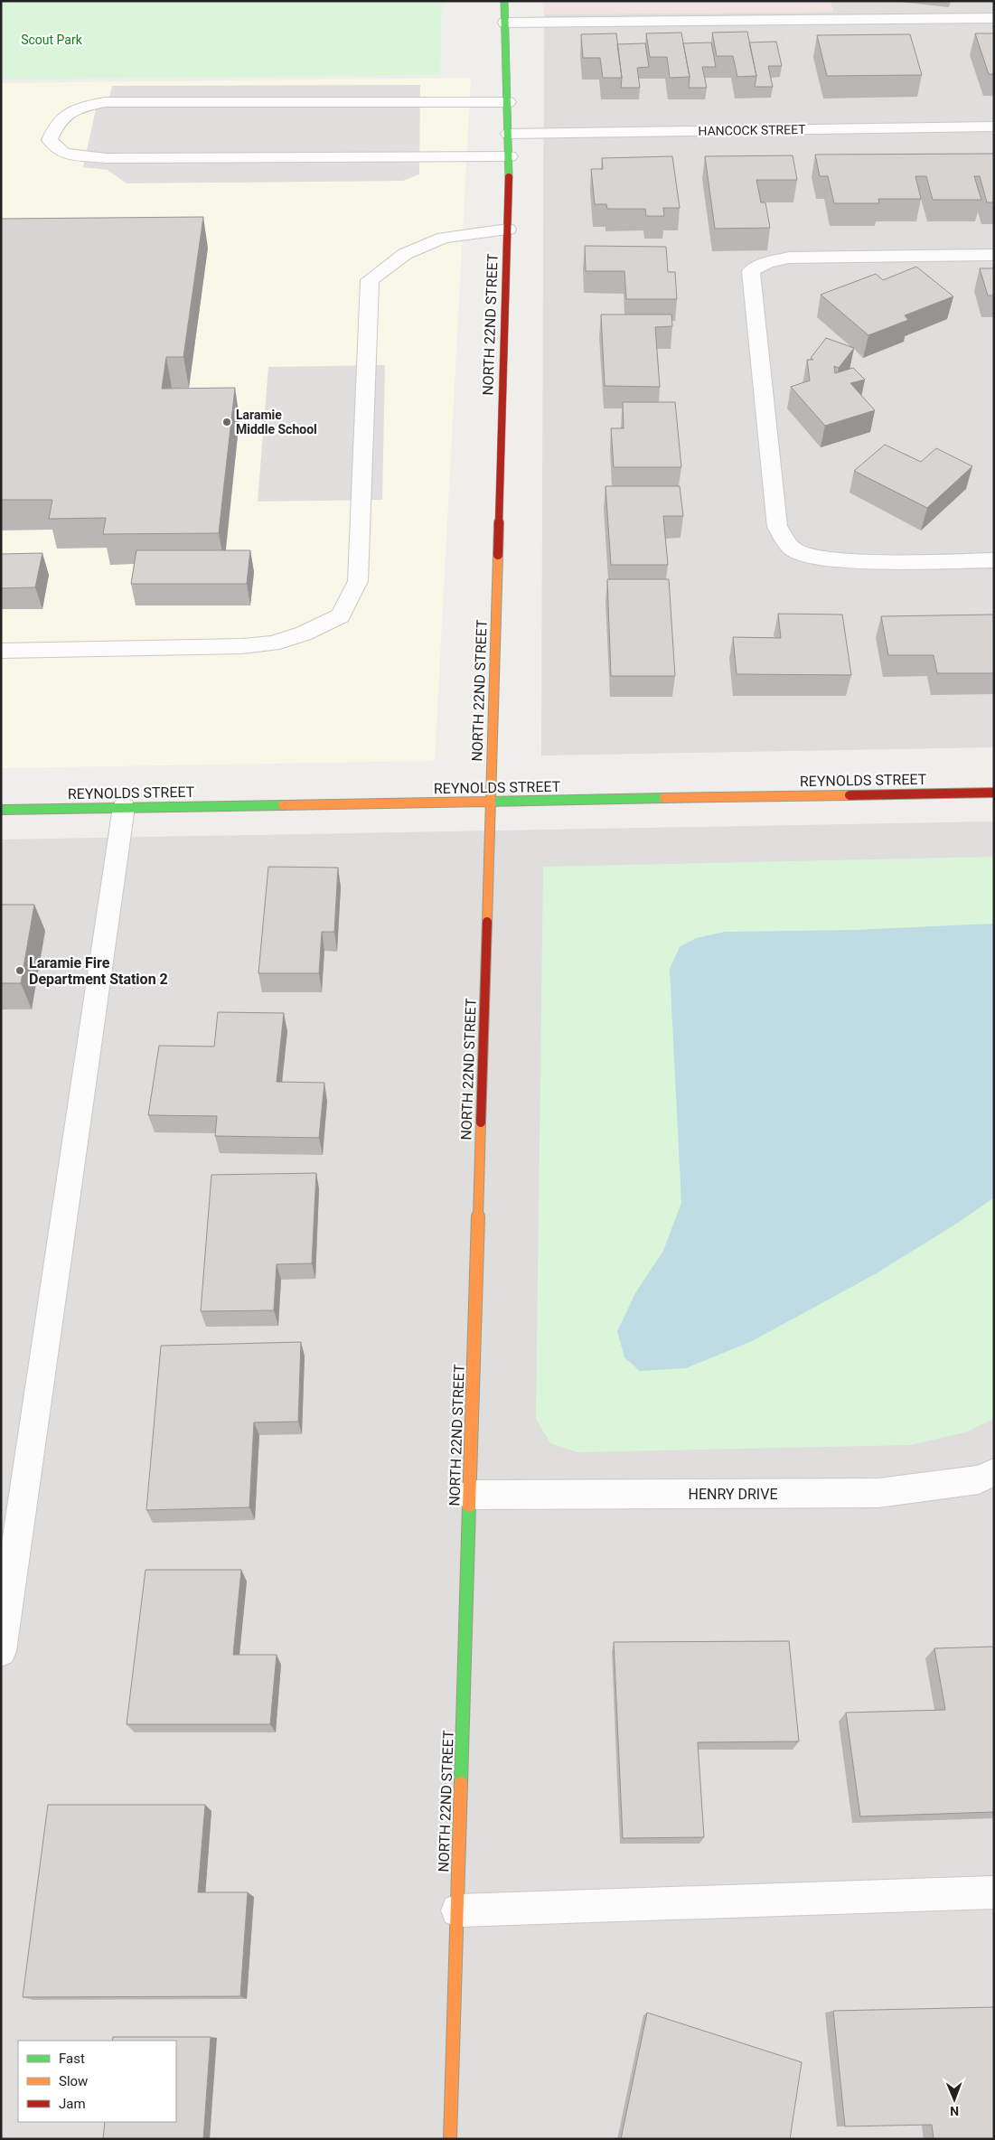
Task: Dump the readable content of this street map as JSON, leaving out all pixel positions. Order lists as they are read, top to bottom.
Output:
{
  "streets": {
    "street": [
      "HANCOCK STREET",
      "NORTH 22ND STREET",
      "REYNOLDS STREET",
      "HENRY DRIVE"
    ]
  },
  "crossings": [
    ["HANCOCK STREET", "NORTH 22ND STREET"],
    ["NORTH 22ND STREET", "REYNOLDS STREET"],
    ["NORTH 22ND STREET", "HENRY DRIVE"]
  ],
  "parks": ["Scout Park"],
  "places": ["Laramie Middle School", "Laramie Fire Department Station 2"],
  "legend": ["Fast", "Slow", "Jam"],
  "north": "bottom"
}
